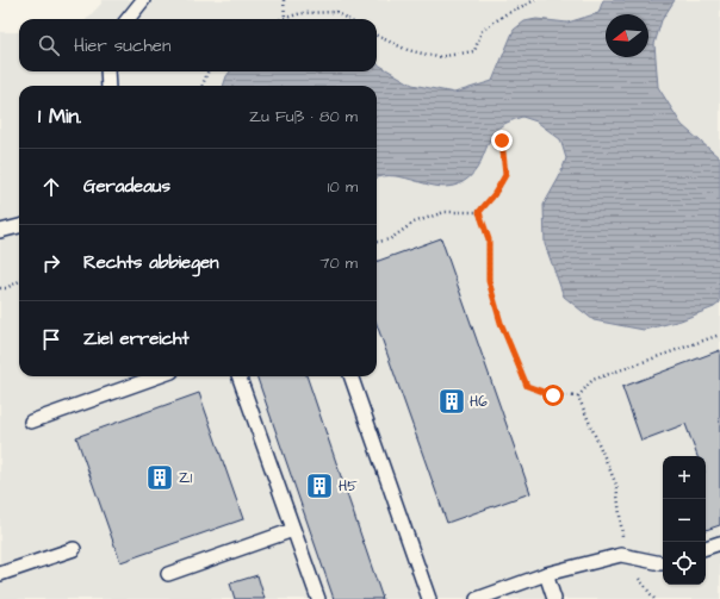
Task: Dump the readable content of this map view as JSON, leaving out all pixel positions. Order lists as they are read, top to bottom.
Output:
{
  "places": {
    "building": ["H6", "Z1", "H5"]
  },
  "north": "left",
  "page": {
    "search": "Hier suchen",
    "heading": ["1 Min.", "Zu Fuß · 80 m"],
    "list": [
      ["Geradeaus", "10 m"],
      ["Rechts abbiegen", "70 m"],
      "Ziel erreicht"
    ],
    "map_buttons": ["+", "−"]
  }
}
